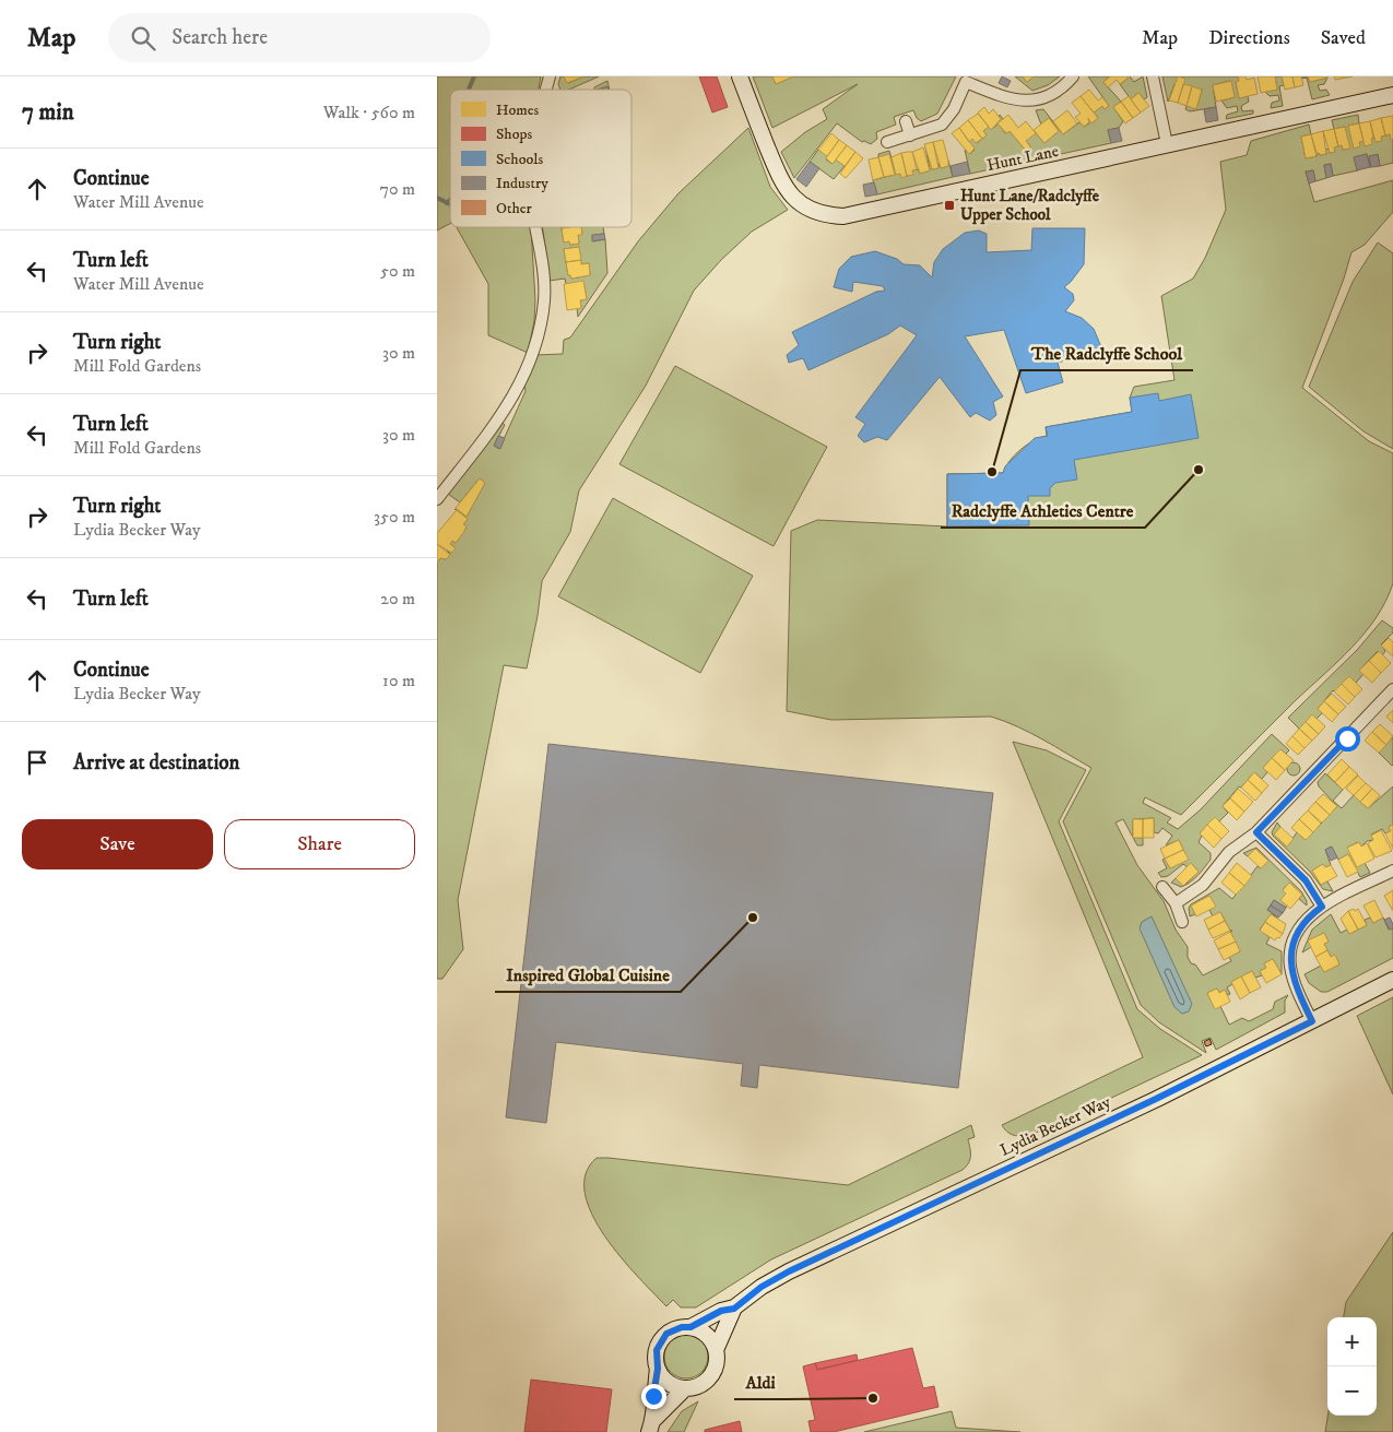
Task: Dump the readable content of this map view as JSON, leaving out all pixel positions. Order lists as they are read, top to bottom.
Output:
{
  "streets": {
    "street": ["Hunt Lane", "Lydia Becker Way"]
  },
  "places": {
    "transit": ["Hunt Lane/Radclyffe Upper School"],
    "other": [
      "Radclyffe Athletics Centre",
      "The Radclyffe School",
      "Inspired Global Cuisine",
      "Aldi"
    ]
  },
  "legend": [
    "Homes",
    "Shops",
    "Schools",
    "Industry",
    "Other"
  ],
  "page": {
    "header": "Map",
    "search": "Search here",
    "nav": ["Map", "Directions", "Saved"],
    "heading": ["7 min", "Walk · 560 m"],
    "list": [
      ["Continue", "Water Mill Avenue", "70 m"],
      ["Turn left", "Water Mill Avenue", "50 m"],
      ["Turn right", "Mill Fold Gardens", "30 m"],
      ["Turn left", "Mill Fold Gardens", "30 m"],
      ["Turn right", "Lydia Becker Way", "350 m"],
      ["Turn left", "20 m"],
      ["Continue", "Lydia Becker Way", "10 m"],
      "Arrive at destination"
    ],
    "buttons": ["Save", "Share"],
    "map_buttons": ["+", "−"]
  }
}
